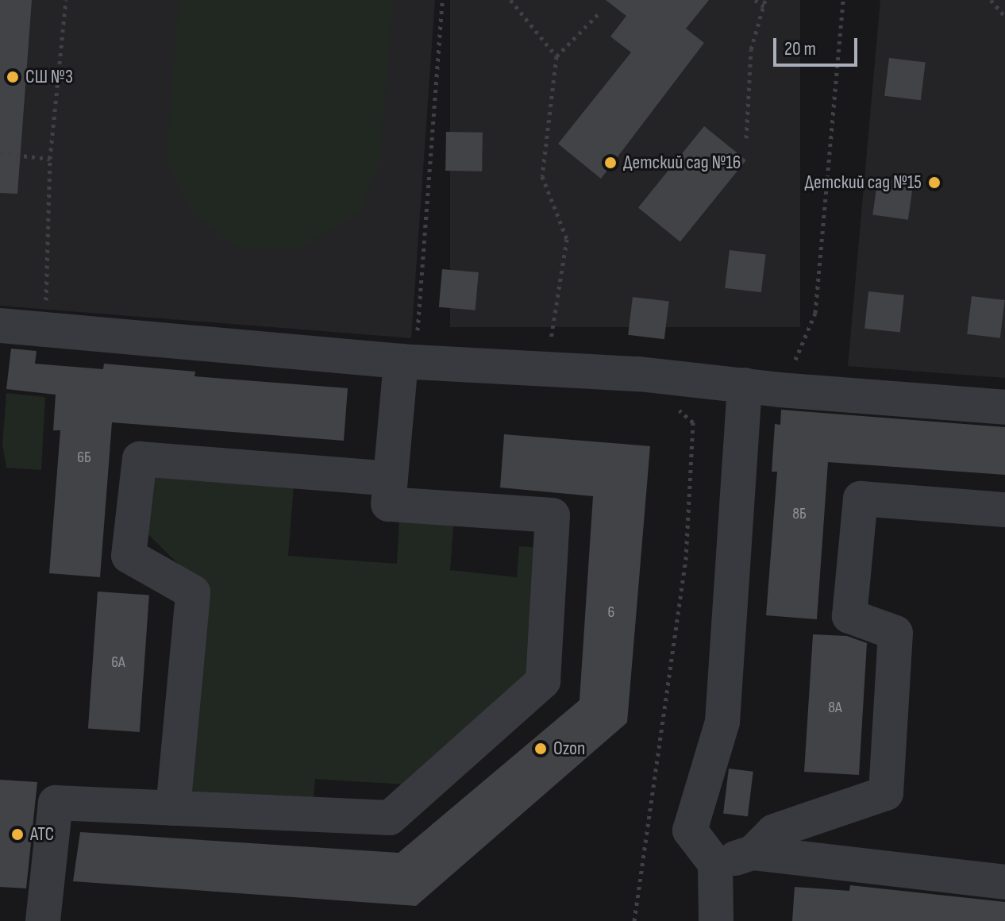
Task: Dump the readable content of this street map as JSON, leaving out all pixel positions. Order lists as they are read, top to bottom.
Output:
{
  "places": [
    "СШ №3",
    "Детский сад №16",
    "Детский сад №15",
    "Ozon",
    "АТС"
  ],
  "house_numbers": [
    "6Б",
    "8Б",
    "6",
    "6А",
    "8А"
  ],
  "scale_bar": "20 m"
}
